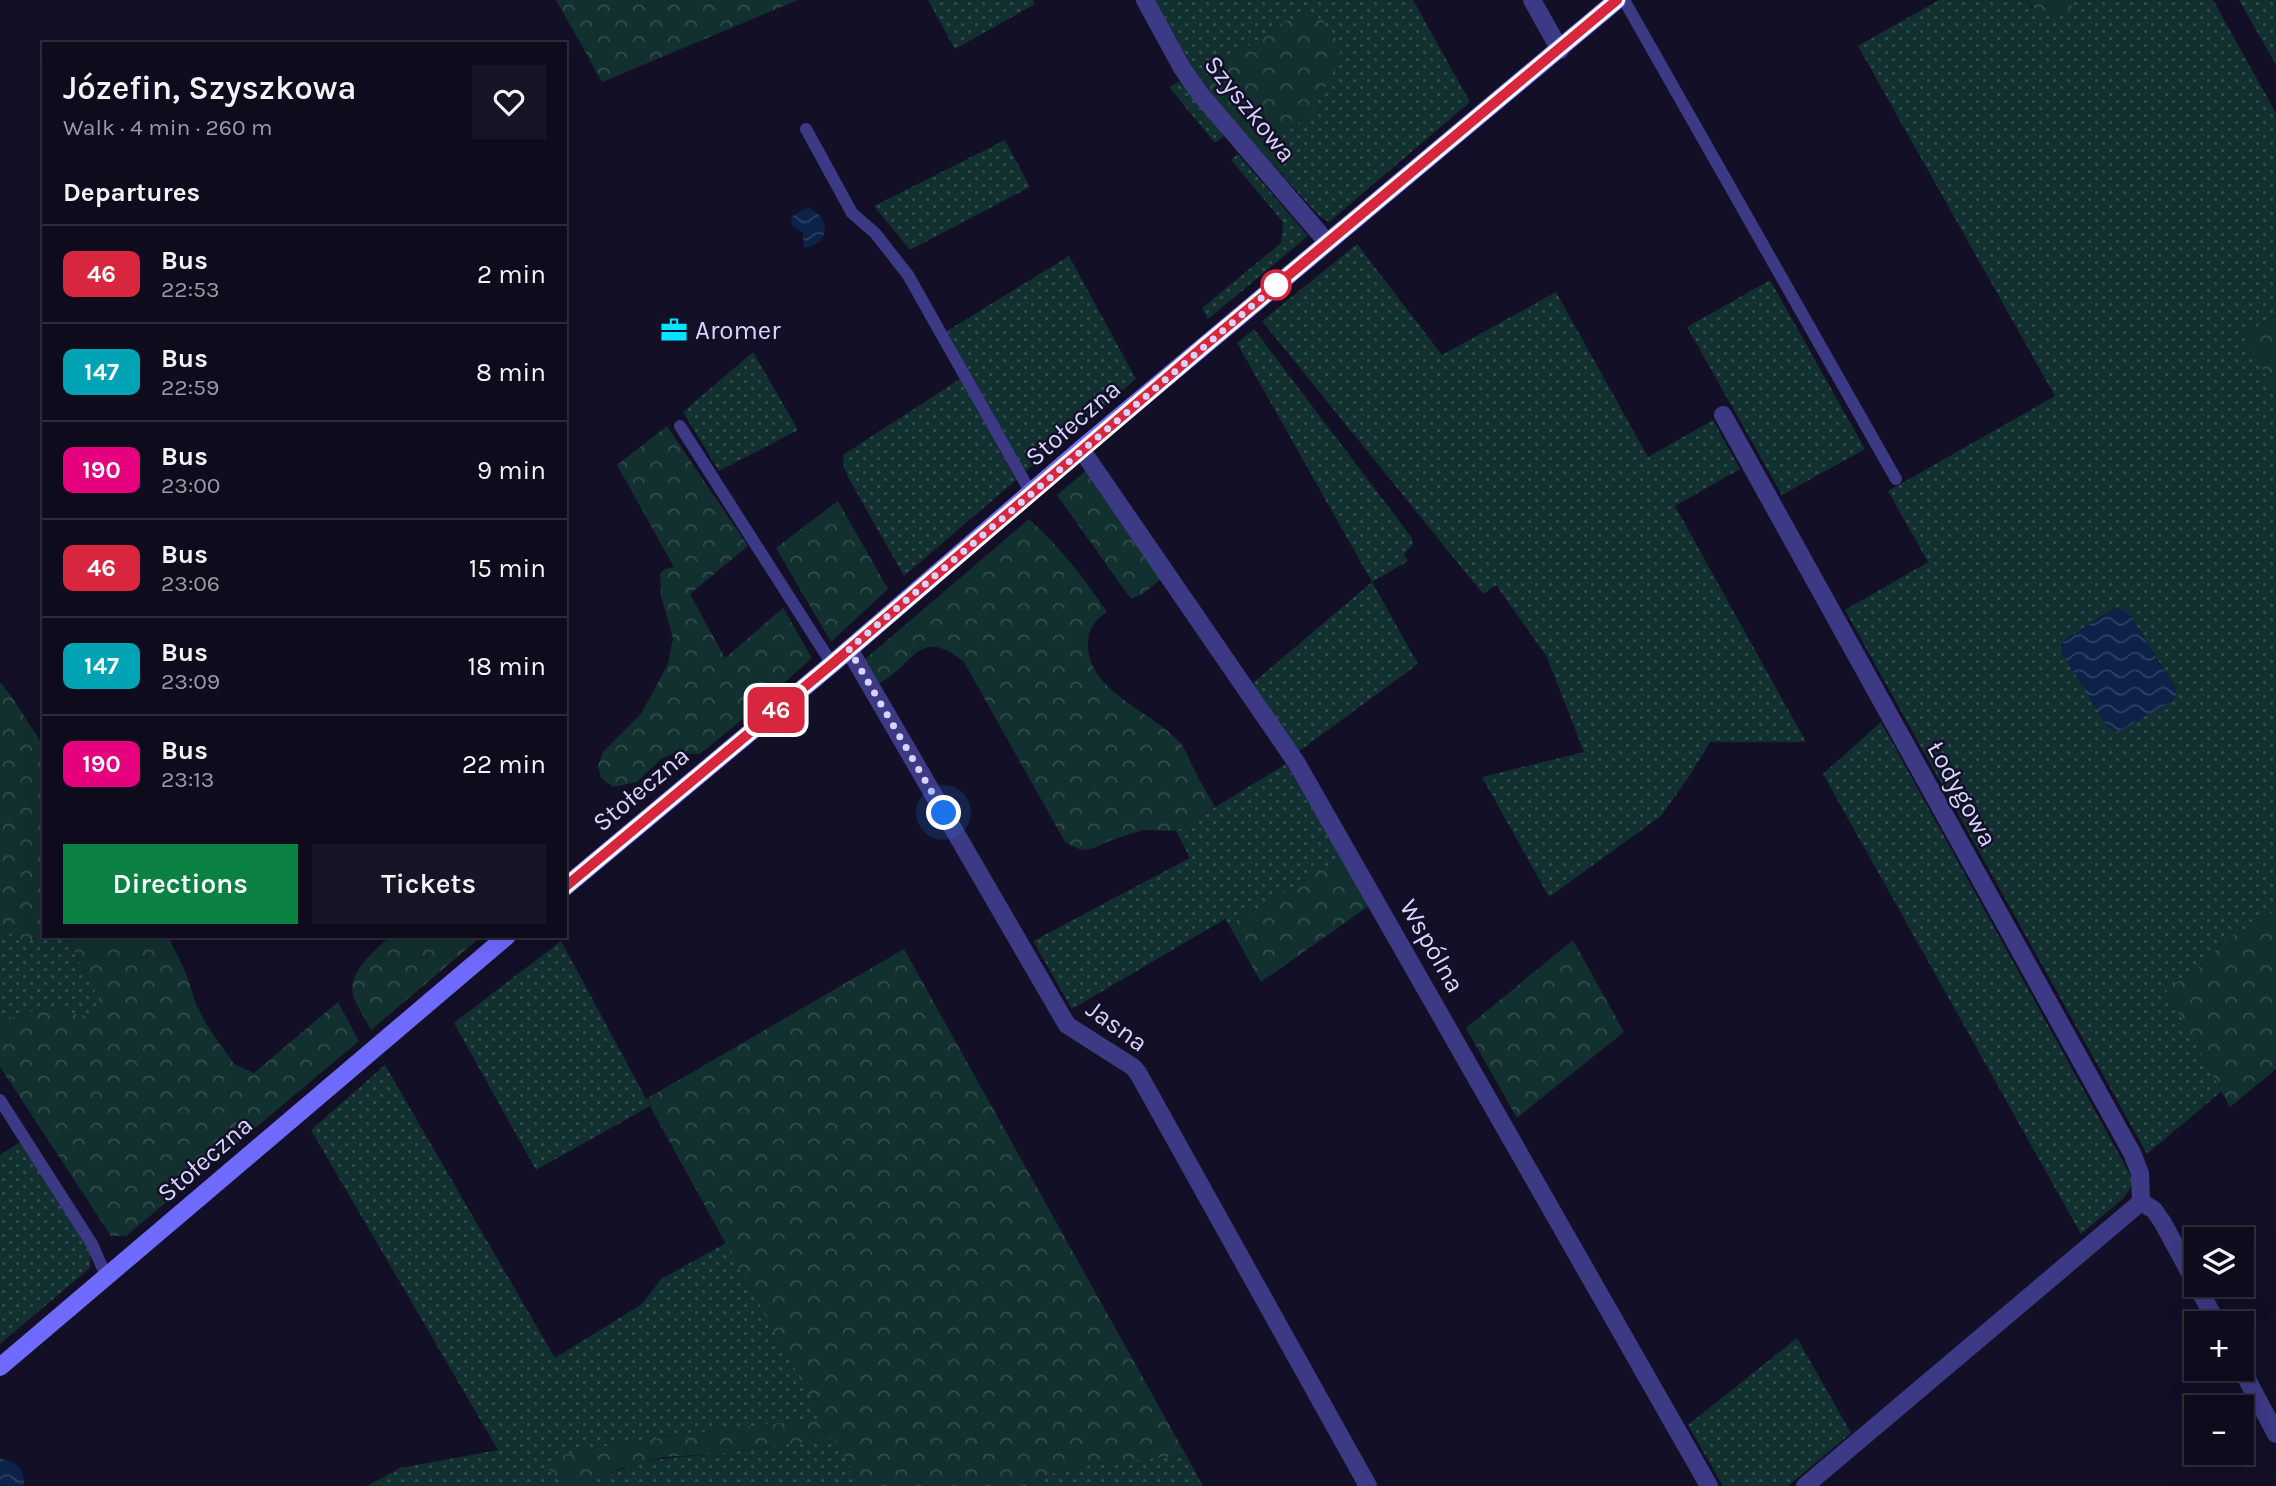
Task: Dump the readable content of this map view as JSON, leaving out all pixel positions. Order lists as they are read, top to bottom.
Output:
{
  "streets": {
    "street": [
      "Szyszkowa",
      "Stołeczna",
      "Łodygowa",
      "Wspólna",
      "Jasna"
    ]
  },
  "crossings": [
    ["Szyszkowa", "Stołeczna"],
    ["Stołeczna", "Wspólna"],
    ["Stołeczna", "Jasna"]
  ],
  "places": {
    "office": ["Aromer"]
  },
  "lines": ["bus line 46"],
  "page": {
    "on_map": "46",
    "heading": [
      ["Józefin, Szyszkowa", "Walk · 4 min · 260 m"],
      "Departures"
    ],
    "list": [
      {
        "mark": "46",
        "name": "Bus",
        "note": "22:53",
        "value": "2 min"
      },
      {
        "mark": "147",
        "name": "Bus",
        "note": "22:59",
        "value": "8 min"
      },
      {
        "mark": "190",
        "name": "Bus",
        "note": "23:00",
        "value": "9 min"
      },
      {
        "mark": "46",
        "name": "Bus",
        "note": "23:06",
        "value": "15 min"
      },
      {
        "mark": "147",
        "name": "Bus",
        "note": "23:09",
        "value": "18 min"
      },
      {
        "mark": "190",
        "name": "Bus",
        "note": "23:13",
        "value": "22 min"
      }
    ],
    "buttons": ["Directions", "Tickets"],
    "map_buttons": ["+", "−"]
  }
}
